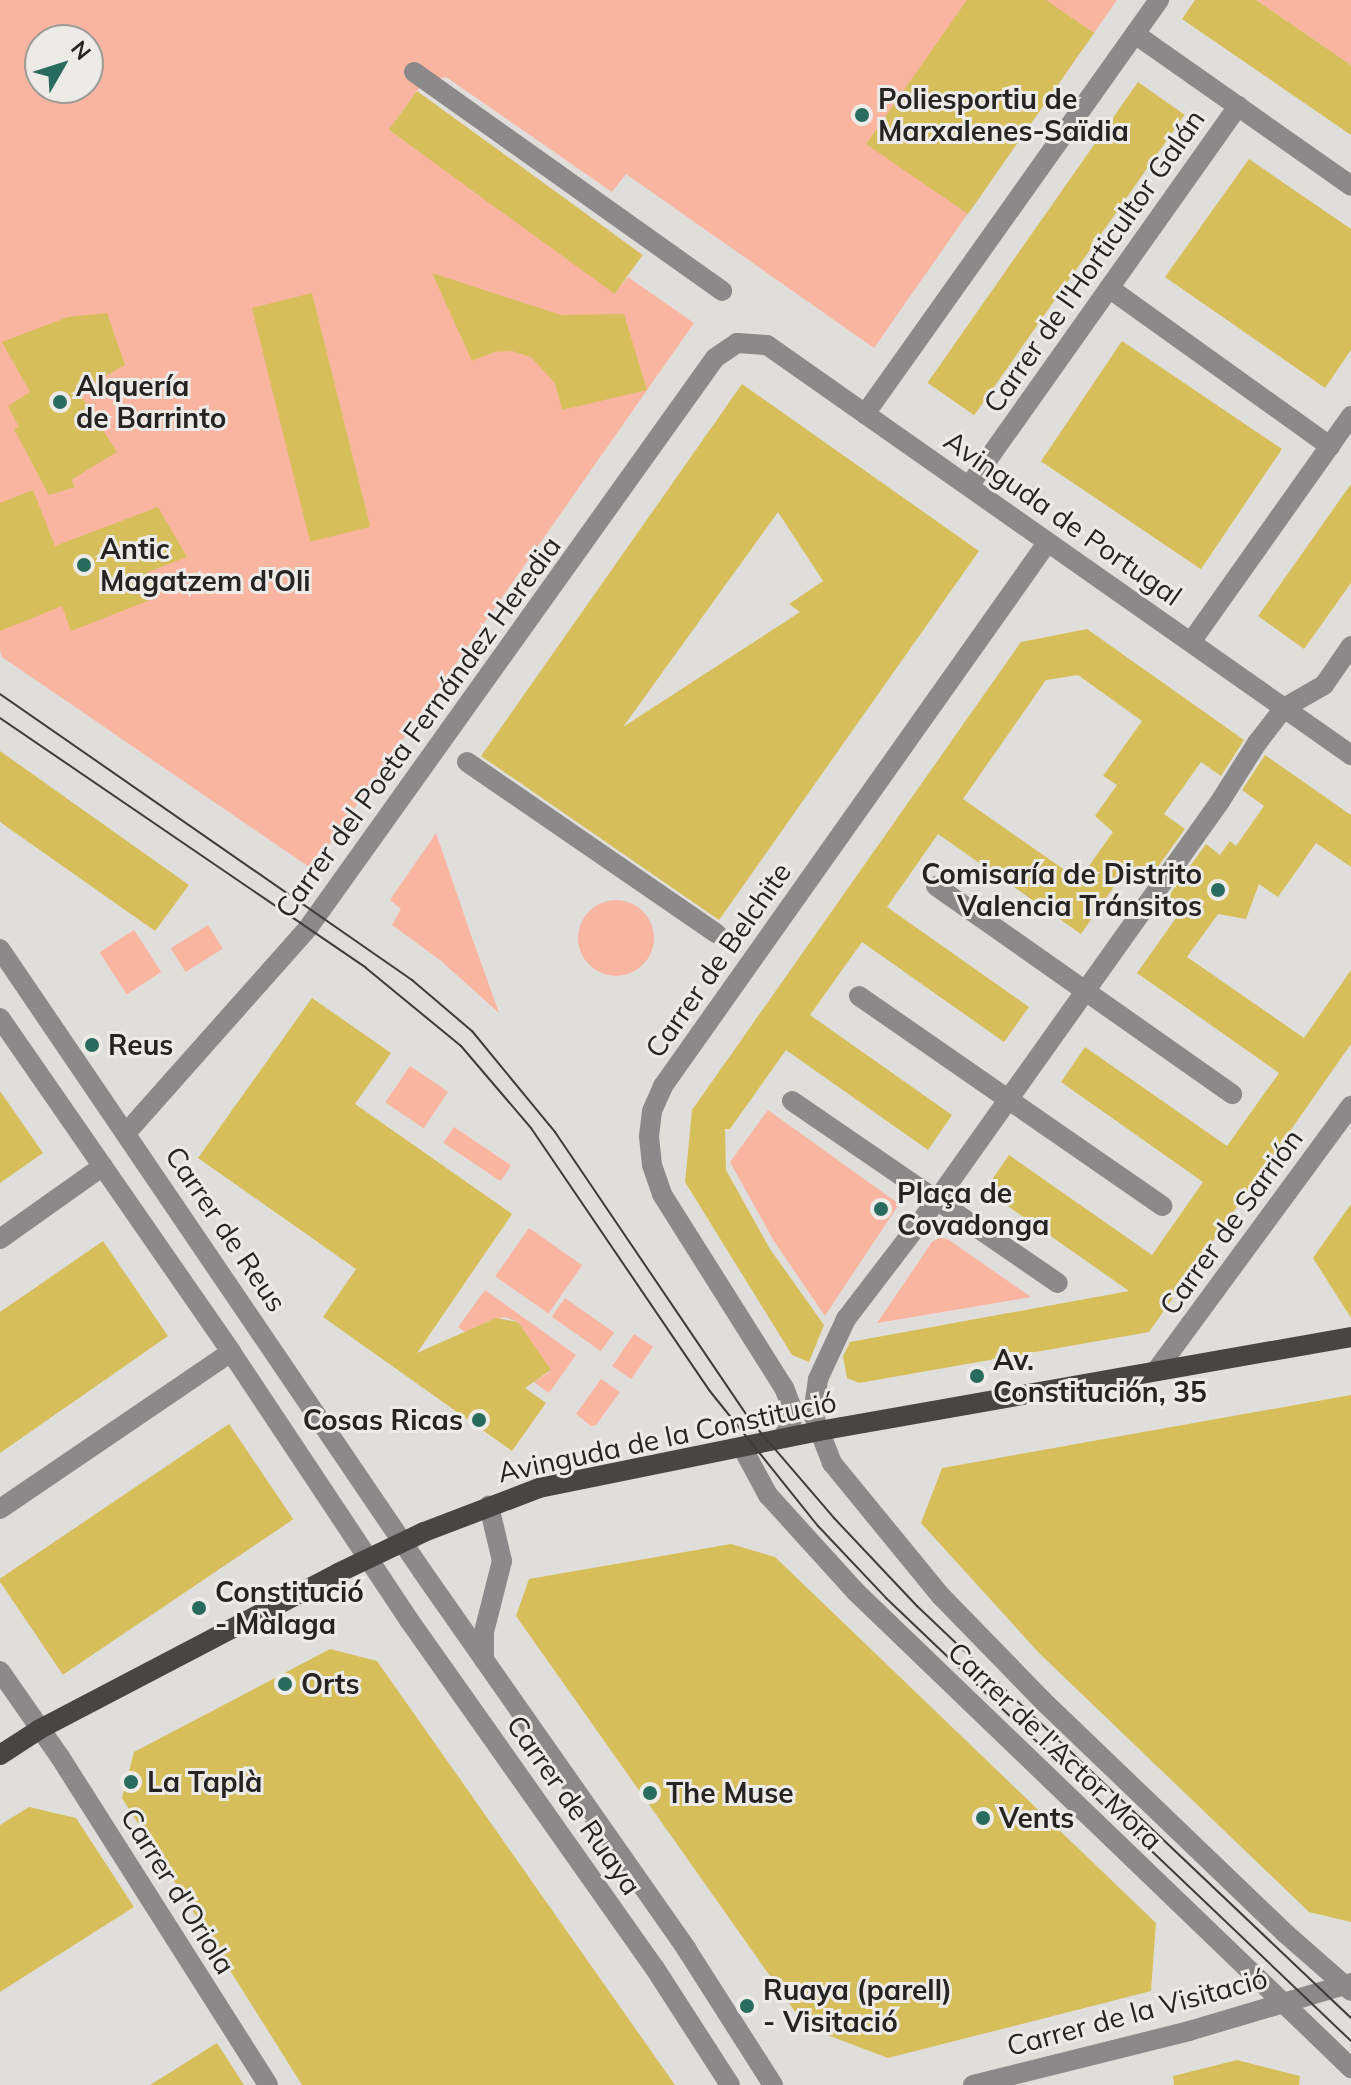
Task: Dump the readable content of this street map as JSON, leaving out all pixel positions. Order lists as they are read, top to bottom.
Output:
{
  "streets": {
    "main road": ["Avinguda de la Constitució"],
    "street": [
      "Carrer de l'Horticultor Galán",
      "Avinguda de Portugal",
      "Carrer del Poeta Fernández Heredia",
      "Carrer de Belchite",
      "Carrer de Sarrión",
      "Carrer de Reus",
      "Carrer de l'Actor Mora",
      "Carrer de Ruaya",
      "Carrer d'Oriola",
      "Carrer de la Visitació"
    ]
  },
  "crossings": [
    ["Carrer de l'Horticultor Galán", "Avinguda de Portugal"],
    ["Avinguda de Portugal", "Carrer del Poeta Fernández Heredia"],
    ["Avinguda de Portugal", "Carrer de Belchite"],
    ["Carrer del Poeta Fernández Heredia", "Carrer de Reus"],
    ["Carrer de Belchite", "Avinguda de la Constitució"],
    ["Carrer de Sarrión", "Avinguda de la Constitució"],
    ["Carrer de Reus", "Avinguda de la Constitució"],
    ["Carrer de Reus", "Carrer de Ruaya"],
    ["Avinguda de la Constitució", "Carrer de l'Actor Mora"],
    ["Avinguda de la Constitució", "Carrer de Ruaya"],
    ["Avinguda de la Constitució", "Carrer d'Oriola"],
    ["Carrer de l'Actor Mora", "Carrer de la Visitació"]
  ],
  "places": [
    "Poliesportiu de Marxalenes-Saïdia",
    "Alquería de Barrinto",
    "Antic Magatzem d'Oli",
    "Comisaría de Distrito Valencia Tránsitos",
    "Reus",
    "Plaça de Covadonga",
    "Av. Constitución, 35",
    "Cosas Ricas",
    "Constitució - Màlaga",
    "Orts",
    "La Taplà",
    "The Muse",
    "Vents",
    "Ruaya (parell) - Visitació"
  ],
  "north": "top right"
}
